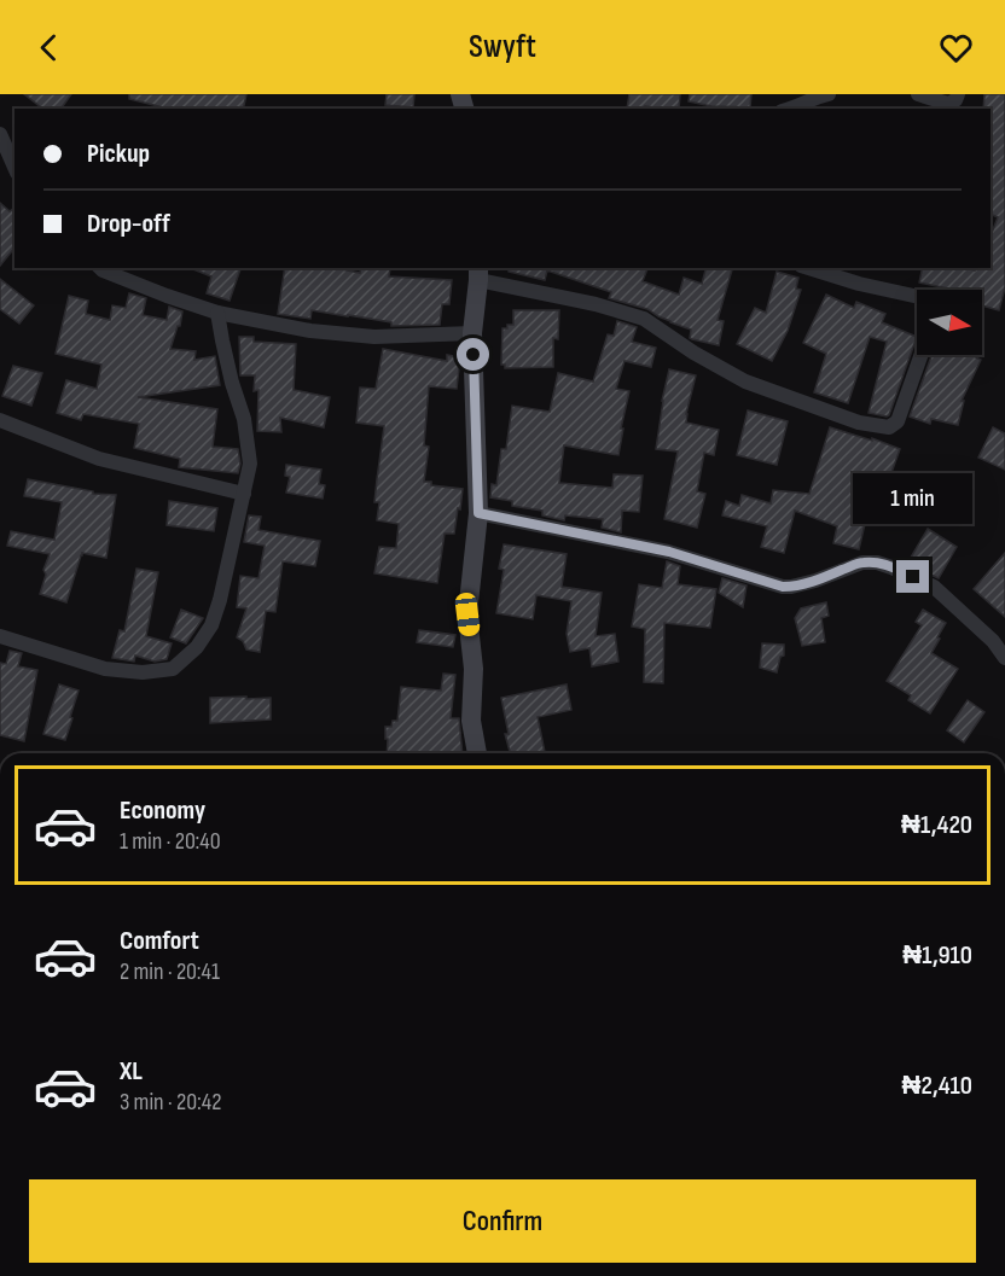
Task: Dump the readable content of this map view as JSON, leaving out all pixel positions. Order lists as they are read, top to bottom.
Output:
{
  "north": "right",
  "page": {
    "header": "Swyft",
    "banner": ["Pickup", "Drop-off"],
    "bubble": "1 min",
    "list": [
      {
        "name": "Economy",
        "note": "1 min · 20:40",
        "value": "₦1,420"
      },
      {
        "name": "Comfort",
        "note": "2 min · 20:41",
        "value": "₦1,910"
      },
      {
        "name": "XL",
        "note": "3 min · 20:42",
        "value": "₦2,410"
      }
    ],
    "buttons": "Confirm"
  }
}
